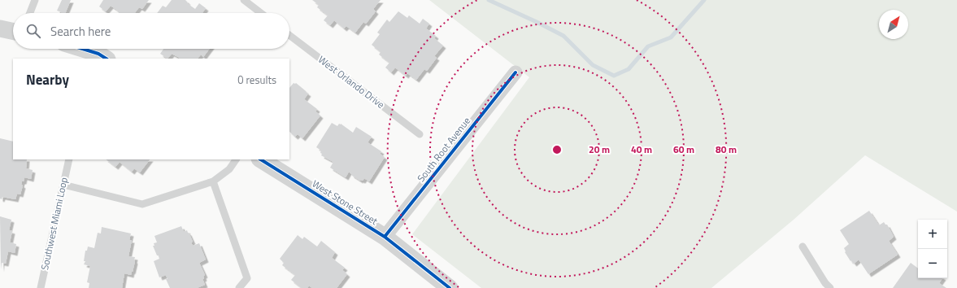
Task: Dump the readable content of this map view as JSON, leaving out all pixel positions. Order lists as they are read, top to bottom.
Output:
{
  "streets": {
    "street": ["South Root Avenue", "West Stone Street"],
    "lane": ["West Orlando Drive", "Southwest Miami Loop"]
  },
  "crossings": [
    ["South Root Avenue", "West Stone Street"]
  ],
  "north": "top right",
  "page": {
    "search": "Search here",
    "heading": ["Nearby", "0 results"],
    "map_buttons": ["+", "−"]
  },
  "rings": [
    "20 m",
    "40 m",
    "60 m",
    "80 m"
  ]
}
